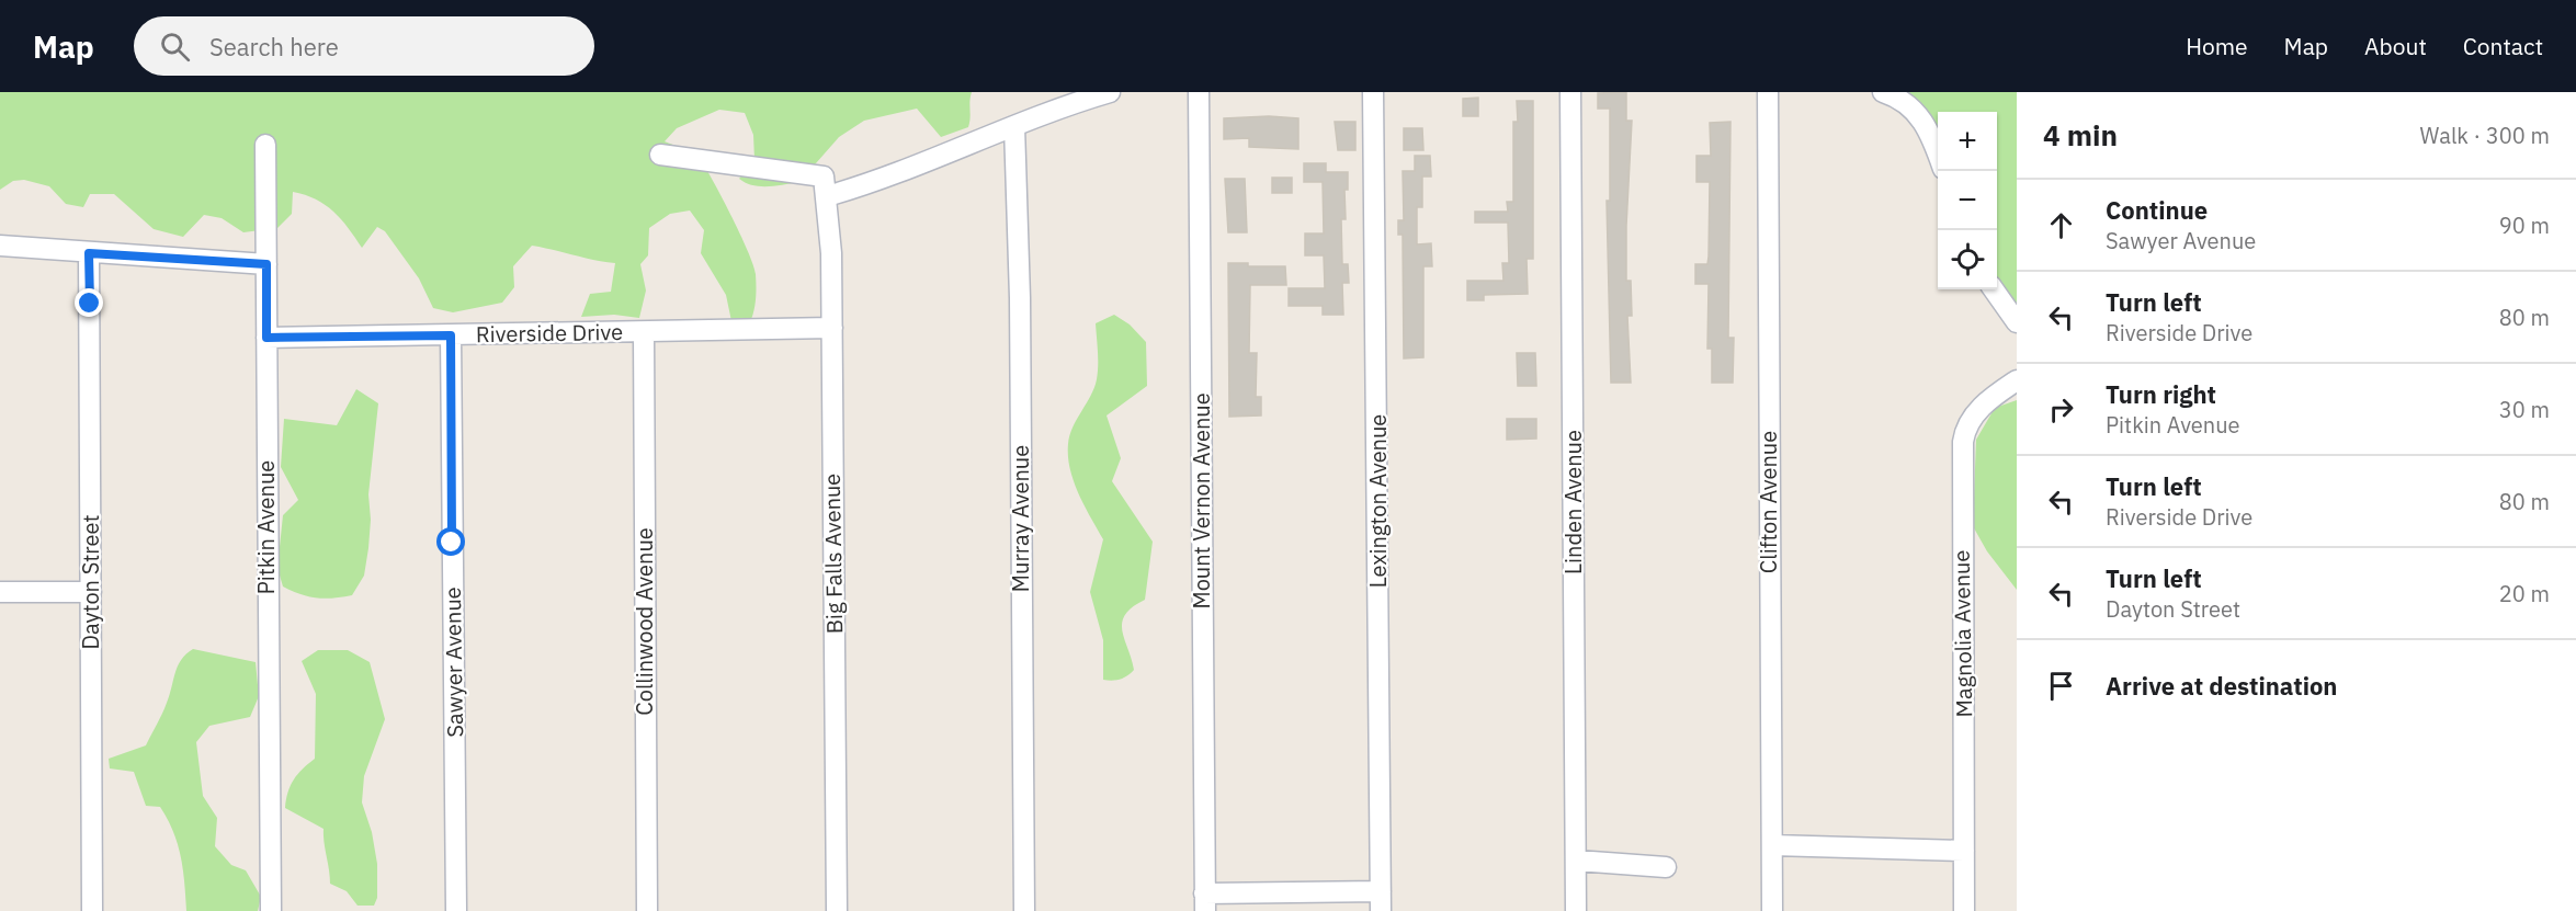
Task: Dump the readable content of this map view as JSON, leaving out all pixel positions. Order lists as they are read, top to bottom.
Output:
{
  "streets": {
    "street": [
      "Riverside Drive",
      "Mount Vernon Avenue",
      "Lexington Avenue",
      "Linden Avenue",
      "Clifton Avenue",
      "Murray Avenue",
      "Pitkin Avenue",
      "Big Falls Avenue",
      "Dayton Street",
      "Collinwood Avenue",
      "Magnolia Avenue",
      "Sawyer Avenue"
    ]
  },
  "crossings": [
    ["Riverside Drive", "Pitkin Avenue"],
    ["Riverside Drive", "Big Falls Avenue"],
    ["Riverside Drive", "Collinwood Avenue"],
    ["Riverside Drive", "Sawyer Avenue"]
  ],
  "page": {
    "header": "Map",
    "search": "Search here",
    "nav": [
      "Home",
      "Map",
      "About",
      "Contact"
    ],
    "heading": ["4 min", "Walk · 300 m"],
    "map_buttons": ["+", "−"],
    "list": [
      ["Continue", "Sawyer Avenue", "90 m"],
      ["Turn left", "Riverside Drive", "80 m"],
      ["Turn right", "Pitkin Avenue", "30 m"],
      ["Turn left", "Riverside Drive", "80 m"],
      ["Turn left", "Dayton Street", "20 m"],
      "Arrive at destination"
    ]
  }
}
